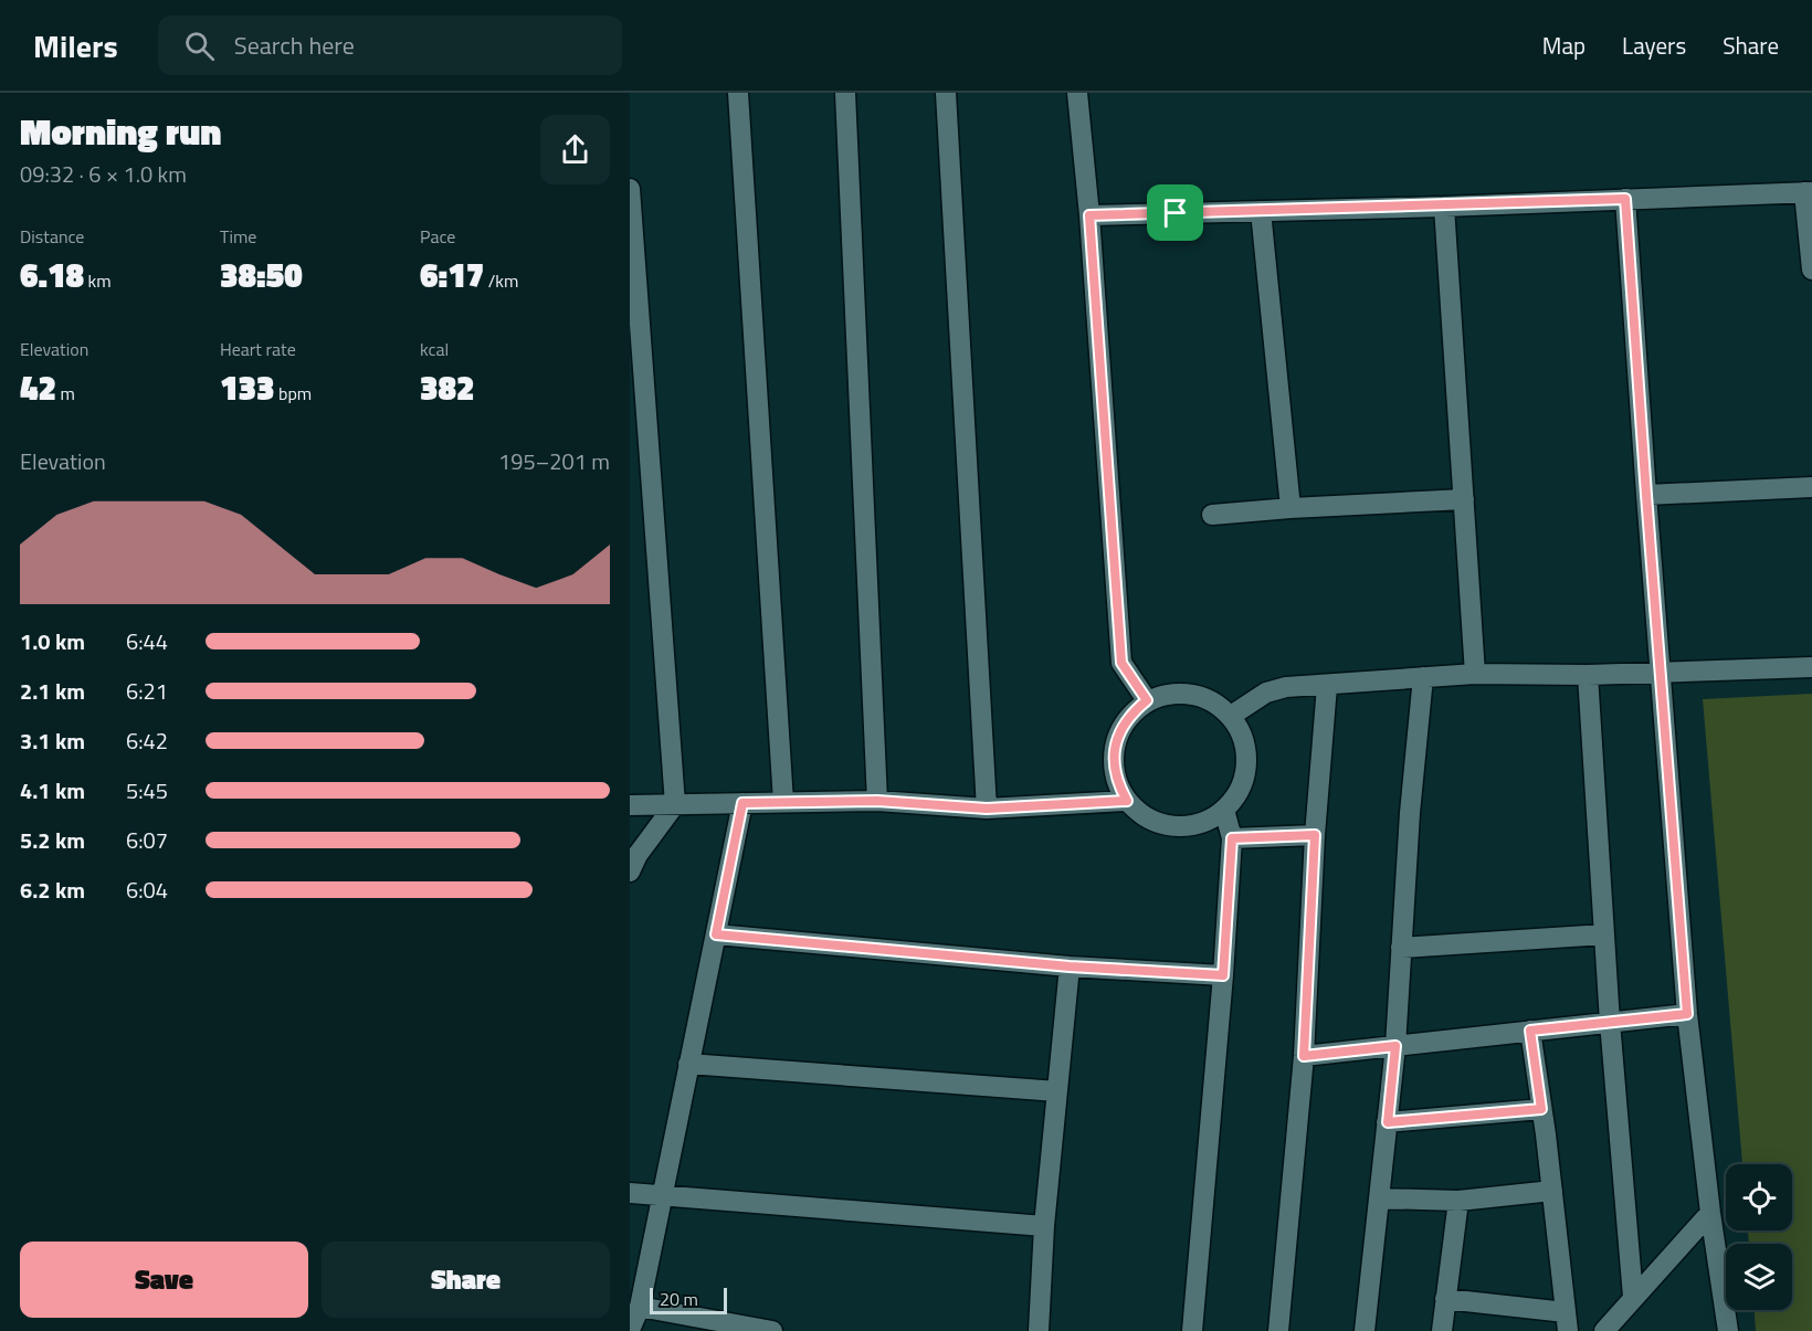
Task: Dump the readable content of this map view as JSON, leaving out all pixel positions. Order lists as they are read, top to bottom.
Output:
{
  "scale_bar": "20 m",
  "page": {
    "header": "Milers",
    "search": "Search here",
    "nav": ["Map", "Layers", "Share"],
    "heading": ["Morning run", "09:32 · 6 × 1.0 km"],
    "stats": [
      ["Distance", "6.18 km"],
      ["Time", "38:50"],
      ["Pace", "6:17 /km"],
      ["Elevation", "42 m"],
      ["Heart rate", "133 bpm"],
      ["kcal", "382"]
    ],
    "chart": ["Elevation", "195–201 m"],
    "list": [
      {
        "name": "1.0 km",
        "note": "6:44"
      },
      {
        "name": "2.1 km",
        "note": "6:21"
      },
      {
        "name": "3.1 km",
        "note": "6:42"
      },
      {
        "name": "4.1 km",
        "note": "5:45"
      },
      {
        "name": "5.2 km",
        "note": "6:07"
      },
      {
        "name": "6.2 km",
        "note": "6:04"
      }
    ],
    "buttons": ["Save", "Share"],
    "scale": "20 m"
  }
}
